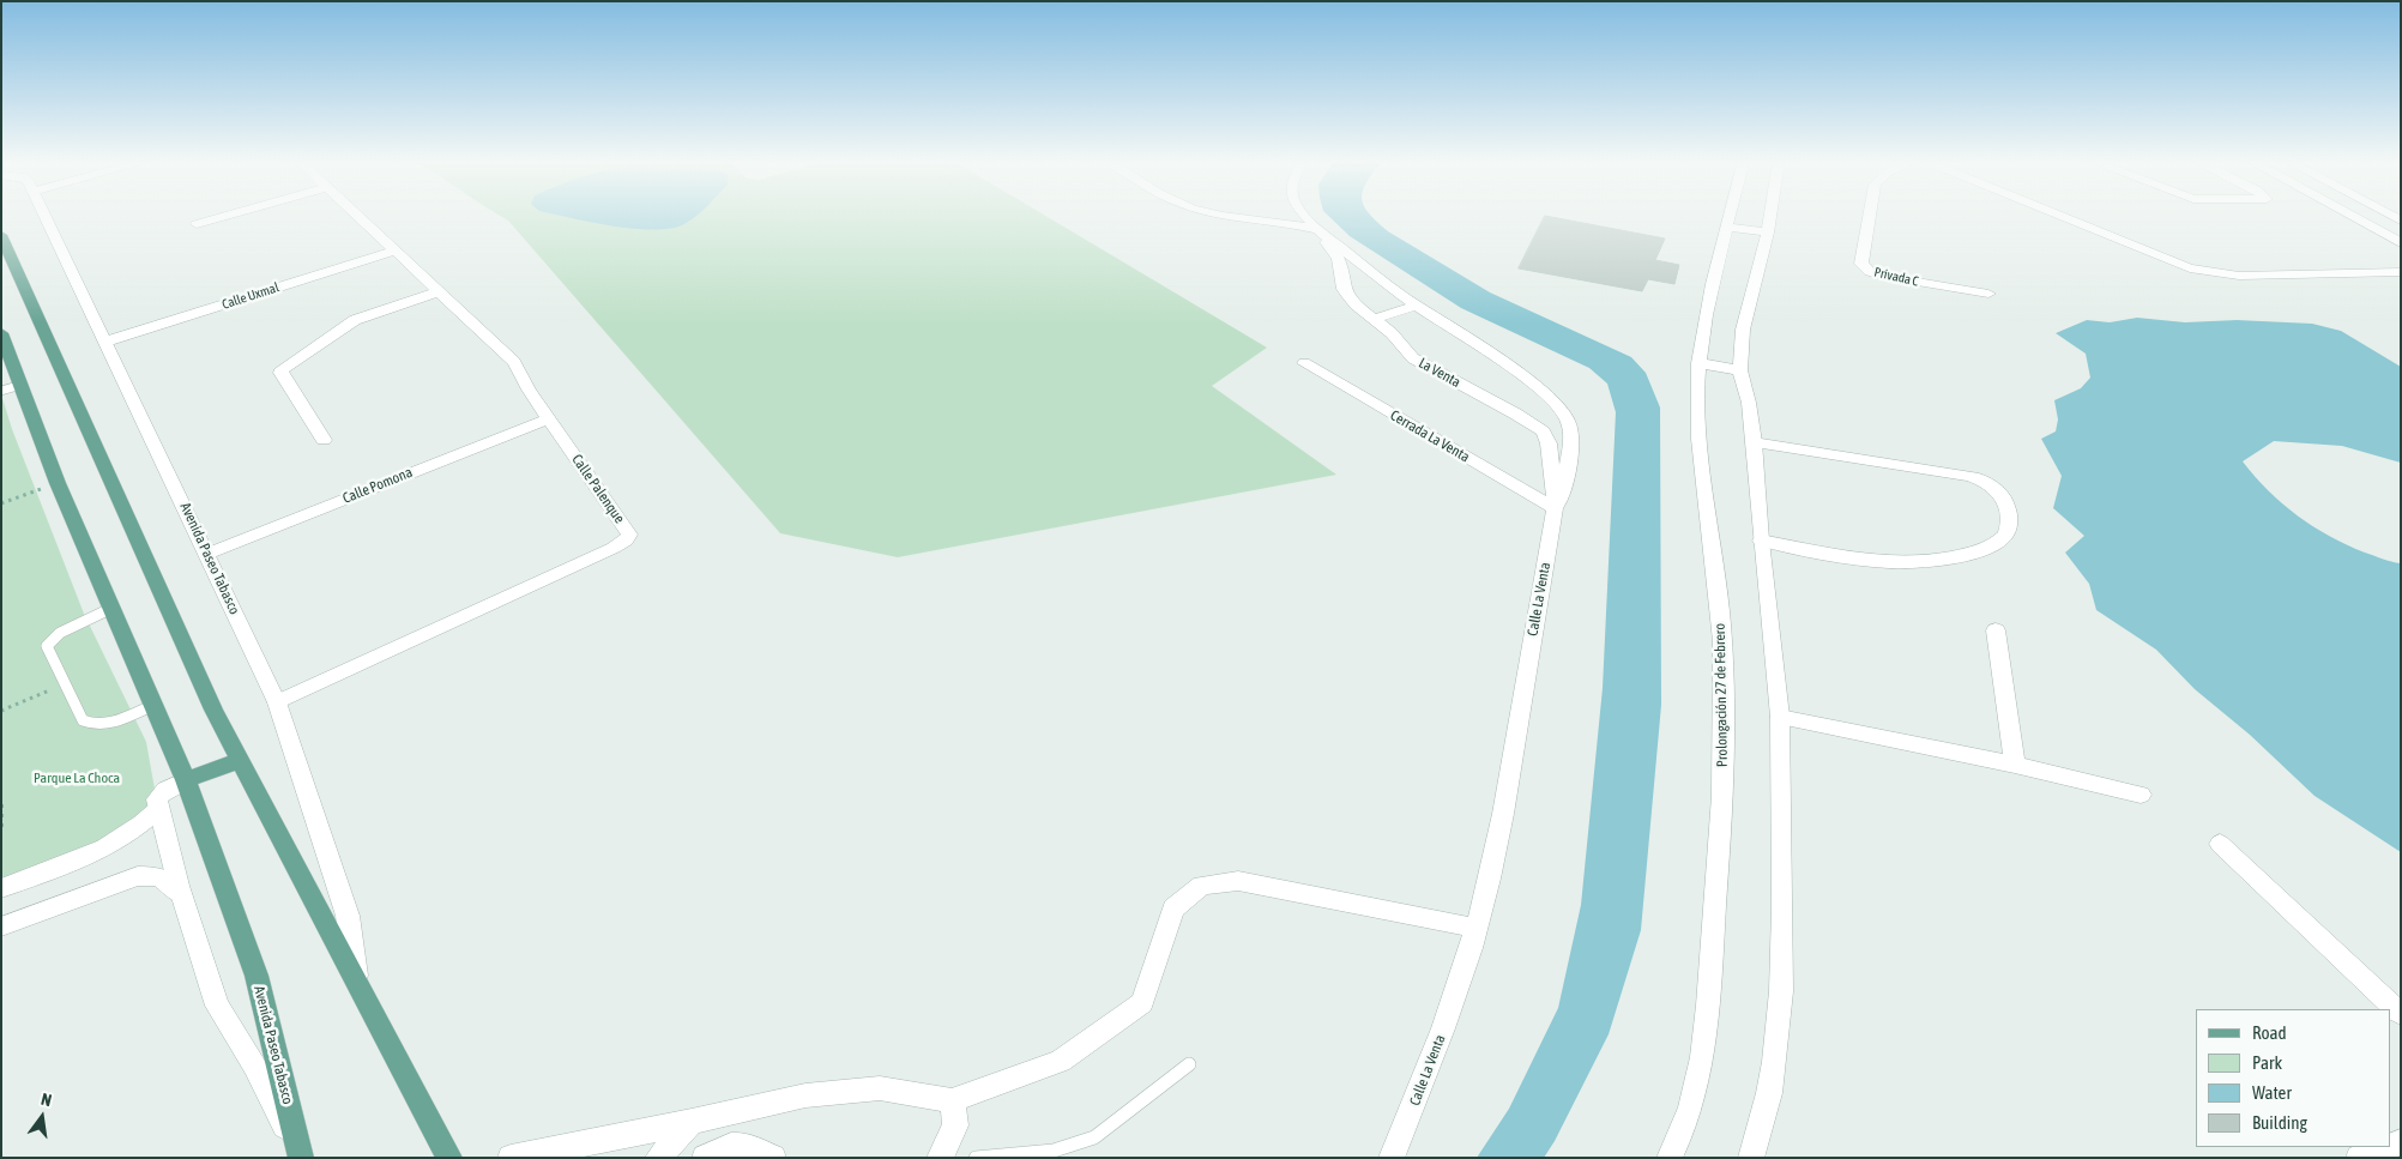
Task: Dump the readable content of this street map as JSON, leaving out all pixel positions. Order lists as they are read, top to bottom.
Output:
{
  "streets": {
    "main road": ["Avenida Paseo Tabasco"],
    "street": [
      "Privada C",
      "Calle Uxmal",
      "La Venta",
      "Cerrada La Venta",
      "Calle Pomona",
      "Calle Palenque",
      "Calle La Venta",
      "Prolongación 27 de Febrero"
    ]
  },
  "crossings": [
    ["Calle Uxmal", "Calle Palenque"],
    ["Calle Uxmal", "Avenida Paseo Tabasco"],
    ["La Venta", "Cerrada La Venta"],
    ["La Venta", "Calle La Venta"],
    ["Cerrada La Venta", "Calle La Venta"],
    ["Calle Pomona", "Calle Palenque"],
    ["Calle Pomona", "Avenida Paseo Tabasco"],
    ["Calle Palenque", "Avenida Paseo Tabasco"]
  ],
  "parks": ["Parque La Choca"],
  "legend": [
    "Road",
    "Park",
    "Water",
    "Building"
  ],
  "north": "top"
}
